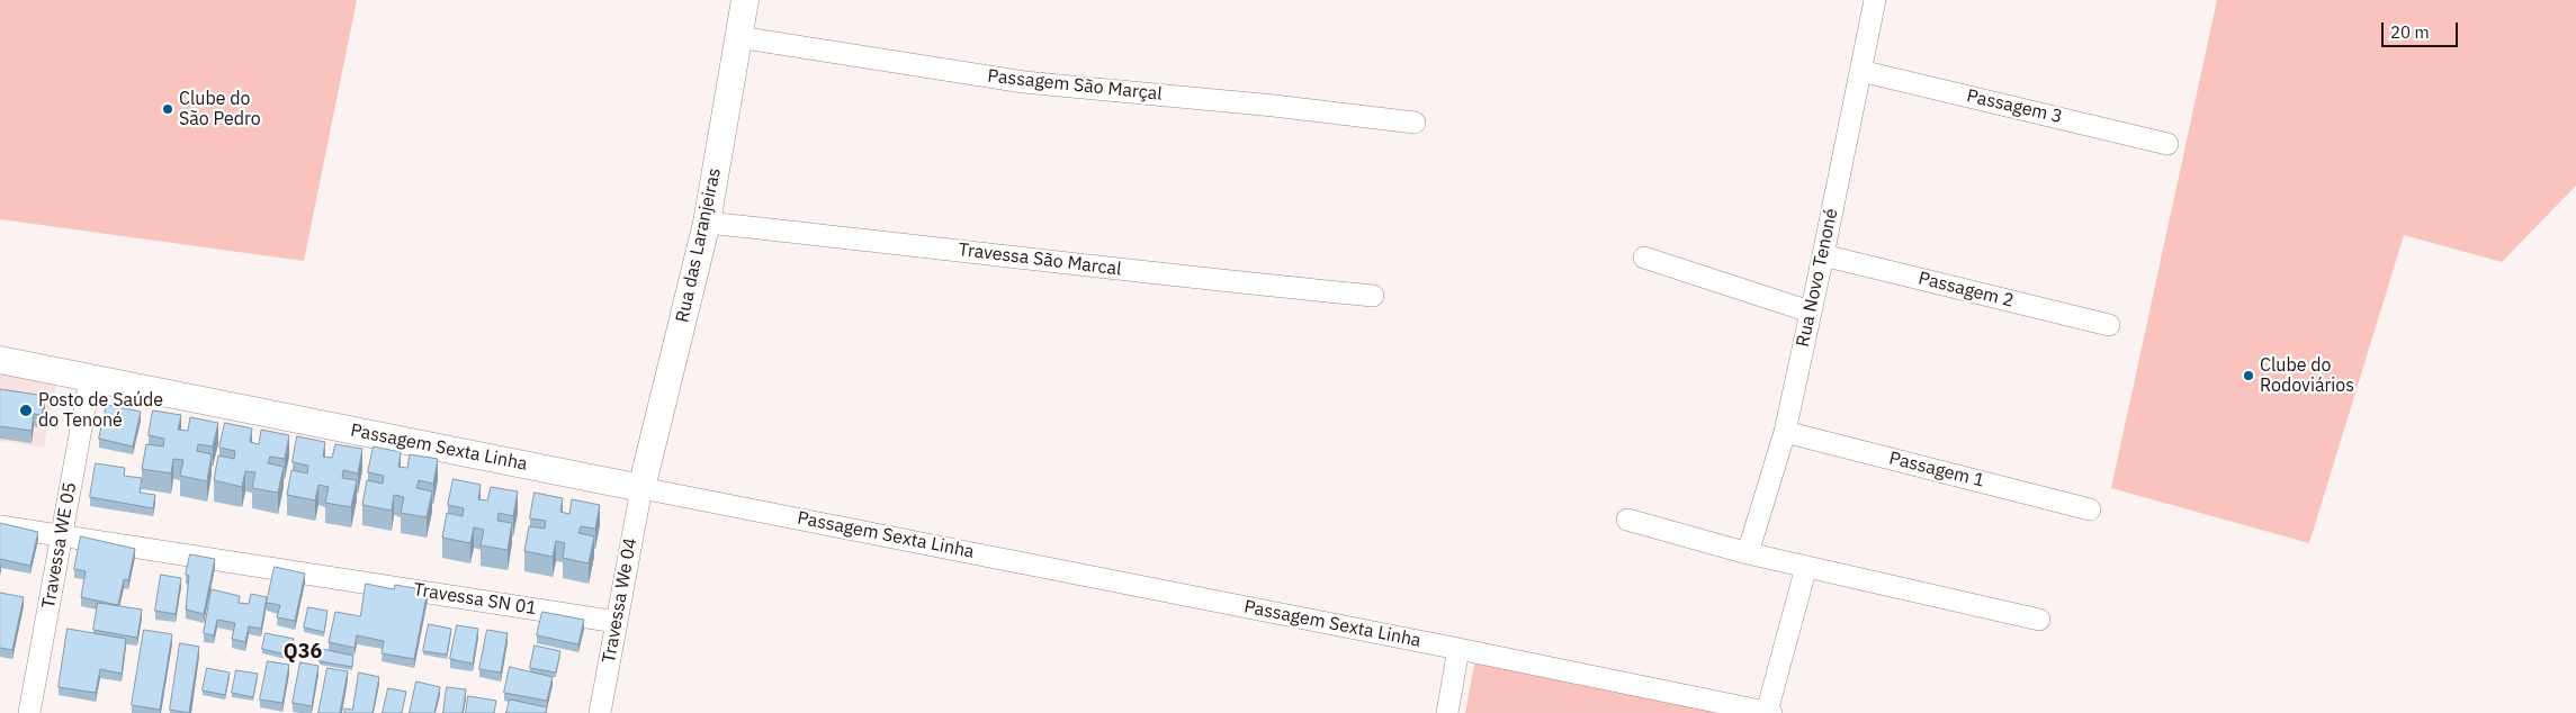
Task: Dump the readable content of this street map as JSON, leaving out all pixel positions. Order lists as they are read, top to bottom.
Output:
{
  "streets": {
    "street": [
      "Passagem São Marçal",
      "Passagem 3",
      "Rua das Laranjeiras",
      "Travessa São Marcal",
      "Rua Novo Tenoné",
      "Passagem 2",
      "Passagem Sexta Linha",
      "Passagem 1",
      "Travessa WE 05",
      "Travessa SN 01",
      "Travessa We 04"
    ]
  },
  "crossings": [
    ["Passagem São Marçal", "Rua das Laranjeiras"],
    ["Passagem 3", "Rua Novo Tenoné"],
    ["Rua das Laranjeiras", "Travessa São Marcal"],
    ["Rua das Laranjeiras", "Passagem Sexta Linha"],
    ["Rua das Laranjeiras", "Travessa We 04"],
    ["Rua Novo Tenoné", "Passagem 2"],
    ["Rua Novo Tenoné", "Passagem 1"],
    ["Passagem Sexta Linha", "Travessa WE 05"],
    ["Passagem Sexta Linha", "Travessa We 04"],
    ["Travessa WE 05", "Travessa SN 01"],
    ["Travessa SN 01", "Travessa We 04"]
  ],
  "districts": ["Q36"],
  "places": ["Clube do São Pedro", "Clube do Rodoviários", "Posto de Saúde do Tenoné"],
  "scale_bar": "20 m"
}
